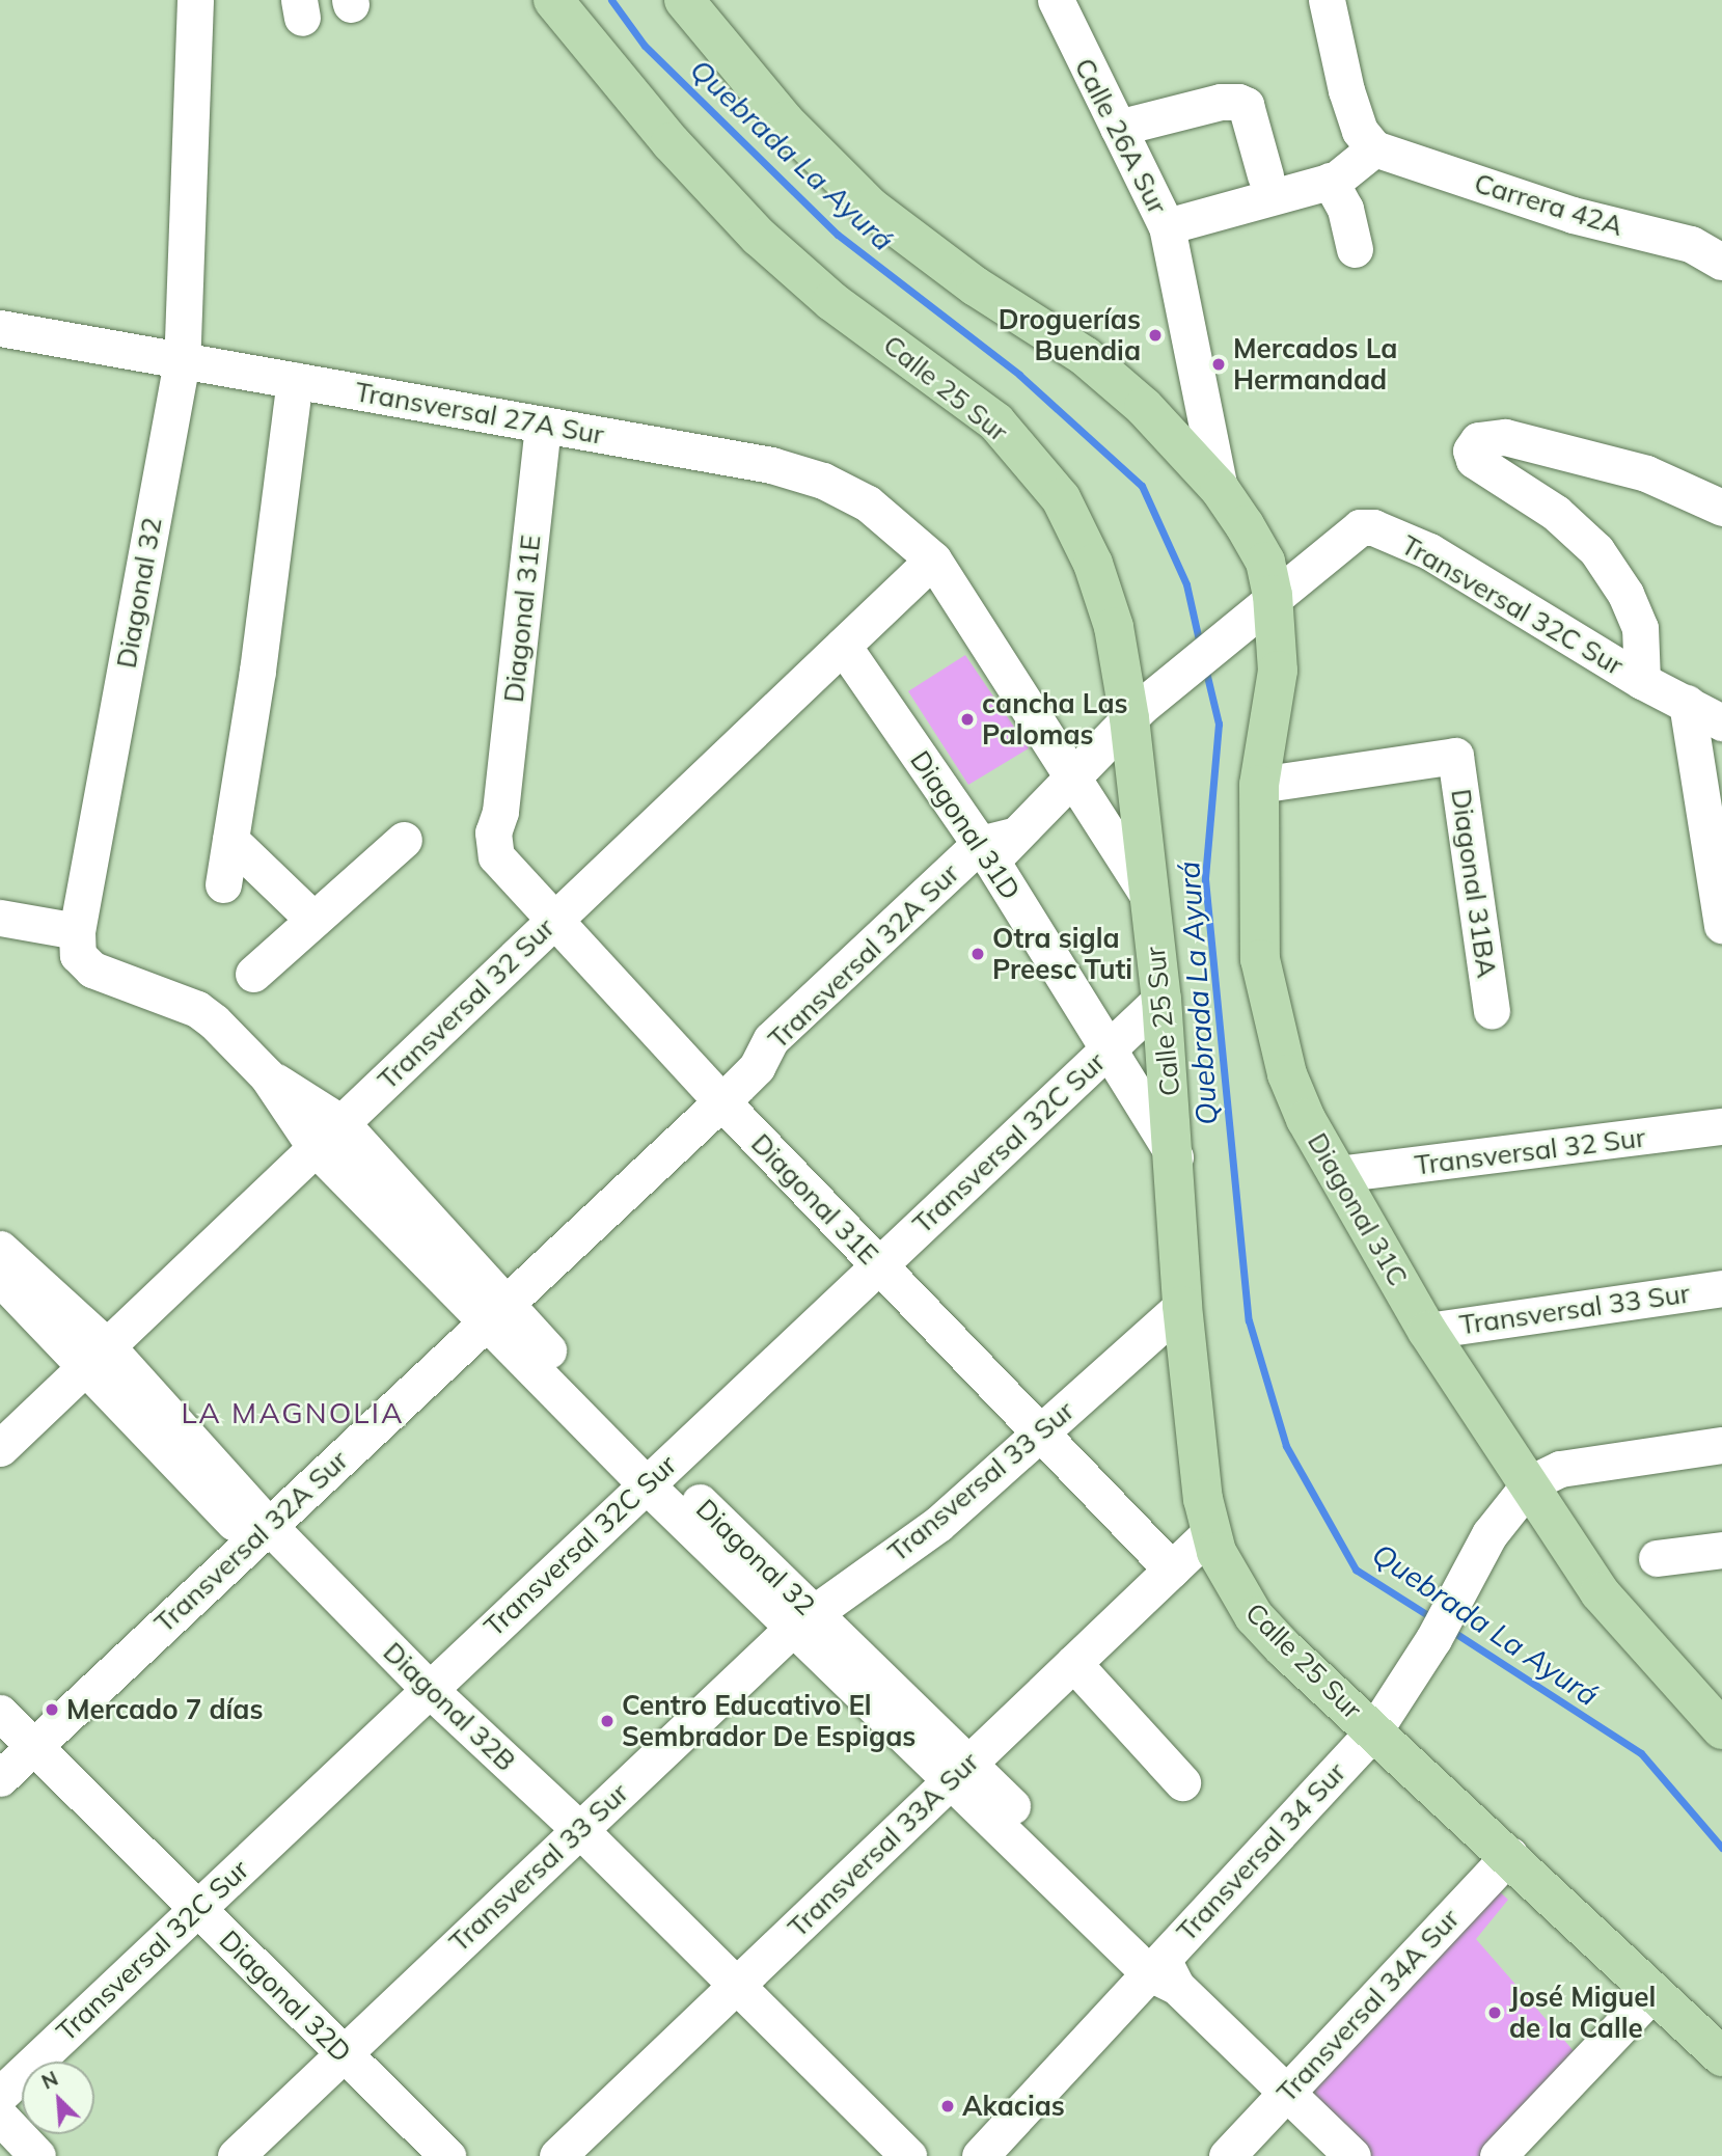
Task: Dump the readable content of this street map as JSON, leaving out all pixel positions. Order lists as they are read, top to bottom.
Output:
{
  "streets": {
    "main road": ["Calle 25 Sur", "Diagonal 31C"],
    "street": [
      "Calle 26A Sur",
      "Carrera 42A",
      "Transversal 27A Sur",
      "Diagonal 32",
      "Transversal 32C Sur",
      "Diagonal 31E",
      "Diagonal 31D",
      "Diagonal 31BA",
      "Transversal 32A Sur",
      "Transversal 32 Sur",
      "Transversal 33 Sur",
      "Diagonal 32B",
      "Transversal 33A Sur",
      "Transversal 34 Sur",
      "Diagonal 32D",
      "Transversal 34A Sur"
    ]
  },
  "crossings": [
    ["Calle 26A Sur", "Carrera 42A"],
    ["Calle 25 Sur", "Transversal 32C Sur"],
    ["Calle 25 Sur", "Diagonal 31E"],
    ["Calle 25 Sur", "Diagonal 31D"],
    ["Calle 25 Sur", "Transversal 32A Sur"],
    ["Calle 25 Sur", "Transversal 33 Sur"],
    ["Calle 25 Sur", "Transversal 33A Sur"],
    ["Calle 25 Sur", "Transversal 34 Sur"],
    ["Calle 25 Sur", "Transversal 34A Sur"],
    ["Transversal 27A Sur", "Diagonal 32"],
    ["Transversal 27A Sur", "Diagonal 31E"],
    ["Transversal 27A Sur", "Transversal 32 Sur"],
    ["Diagonal 32", "Transversal 32C Sur"],
    ["Diagonal 32", "Transversal 32A Sur"],
    ["Diagonal 32", "Transversal 32 Sur"],
    ["Diagonal 32", "Transversal 33 Sur"],
    ["Diagonal 32", "Transversal 33A Sur"],
    ["Diagonal 32", "Transversal 34 Sur"],
    ["Diagonal 32", "Transversal 34A Sur"],
    ["Transversal 32C Sur", "Diagonal 31E"],
    ["Transversal 32C Sur", "Diagonal 31D"],
    ["Transversal 32C Sur", "Transversal 32A Sur"],
    ["Transversal 32C Sur", "Diagonal 31C"],
    ["Transversal 32C Sur", "Diagonal 32B"],
    ["Transversal 32C Sur", "Diagonal 32D"],
    ["Diagonal 31E", "Transversal 32A Sur"],
    ["Diagonal 31E", "Transversal 32 Sur"],
    ["Diagonal 31E", "Transversal 33 Sur"],
    ["Diagonal 31E", "Transversal 33A Sur"],
    ["Diagonal 31D", "Transversal 32A Sur"],
    ["Diagonal 31D", "Transversal 32 Sur"],
    ["Diagonal 31BA", "Diagonal 31C"],
    ["Transversal 32A Sur", "Diagonal 31C"],
    ["Transversal 32A Sur", "Diagonal 32B"],
    ["Transversal 32A Sur", "Diagonal 32D"],
    ["Transversal 32 Sur", "Diagonal 31C"],
    ["Transversal 32 Sur", "Diagonal 32B"],
    ["Diagonal 31C", "Transversal 33 Sur"],
    ["Diagonal 31C", "Transversal 34 Sur"],
    ["Transversal 33 Sur", "Diagonal 32B"],
    ["Transversal 33 Sur", "Diagonal 32D"],
    ["Diagonal 32B", "Transversal 33A Sur"]
  ],
  "districts": ["LA MAGNOLIA"],
  "water": ["Quebrada La Ayurá"],
  "places": [
    "Droguerías Buendia",
    "Mercados La Hermandad",
    "cancha Las Palomas",
    "Otra sigla Preesc Tuti",
    "Mercado 7 días",
    "Centro Educativo El Sembrador De Espigas",
    "José Miguel de la Calle",
    "Akacias"
  ],
  "north": "top left"
}
